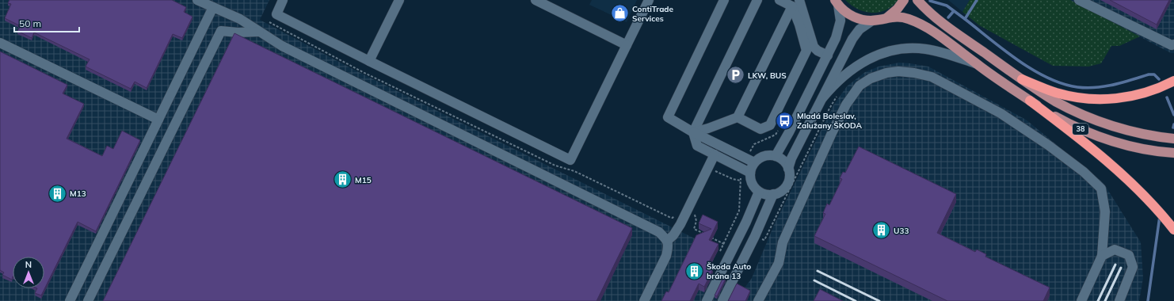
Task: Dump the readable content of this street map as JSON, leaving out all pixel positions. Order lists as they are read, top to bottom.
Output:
{
  "streets": {
    "main road": ["38"]
  },
  "places": {
    "shop": ["ContiTrade Services"],
    "parking": ["LKW, BUS"],
    "bus stop": ["Mladá Boleslav, Zalužany ŠKODA"],
    "building": [
      "M15",
      "M13",
      "U33",
      "Škoda Auto brána 13"
    ]
  },
  "scale_bar": "50 m",
  "north": "top"
}
